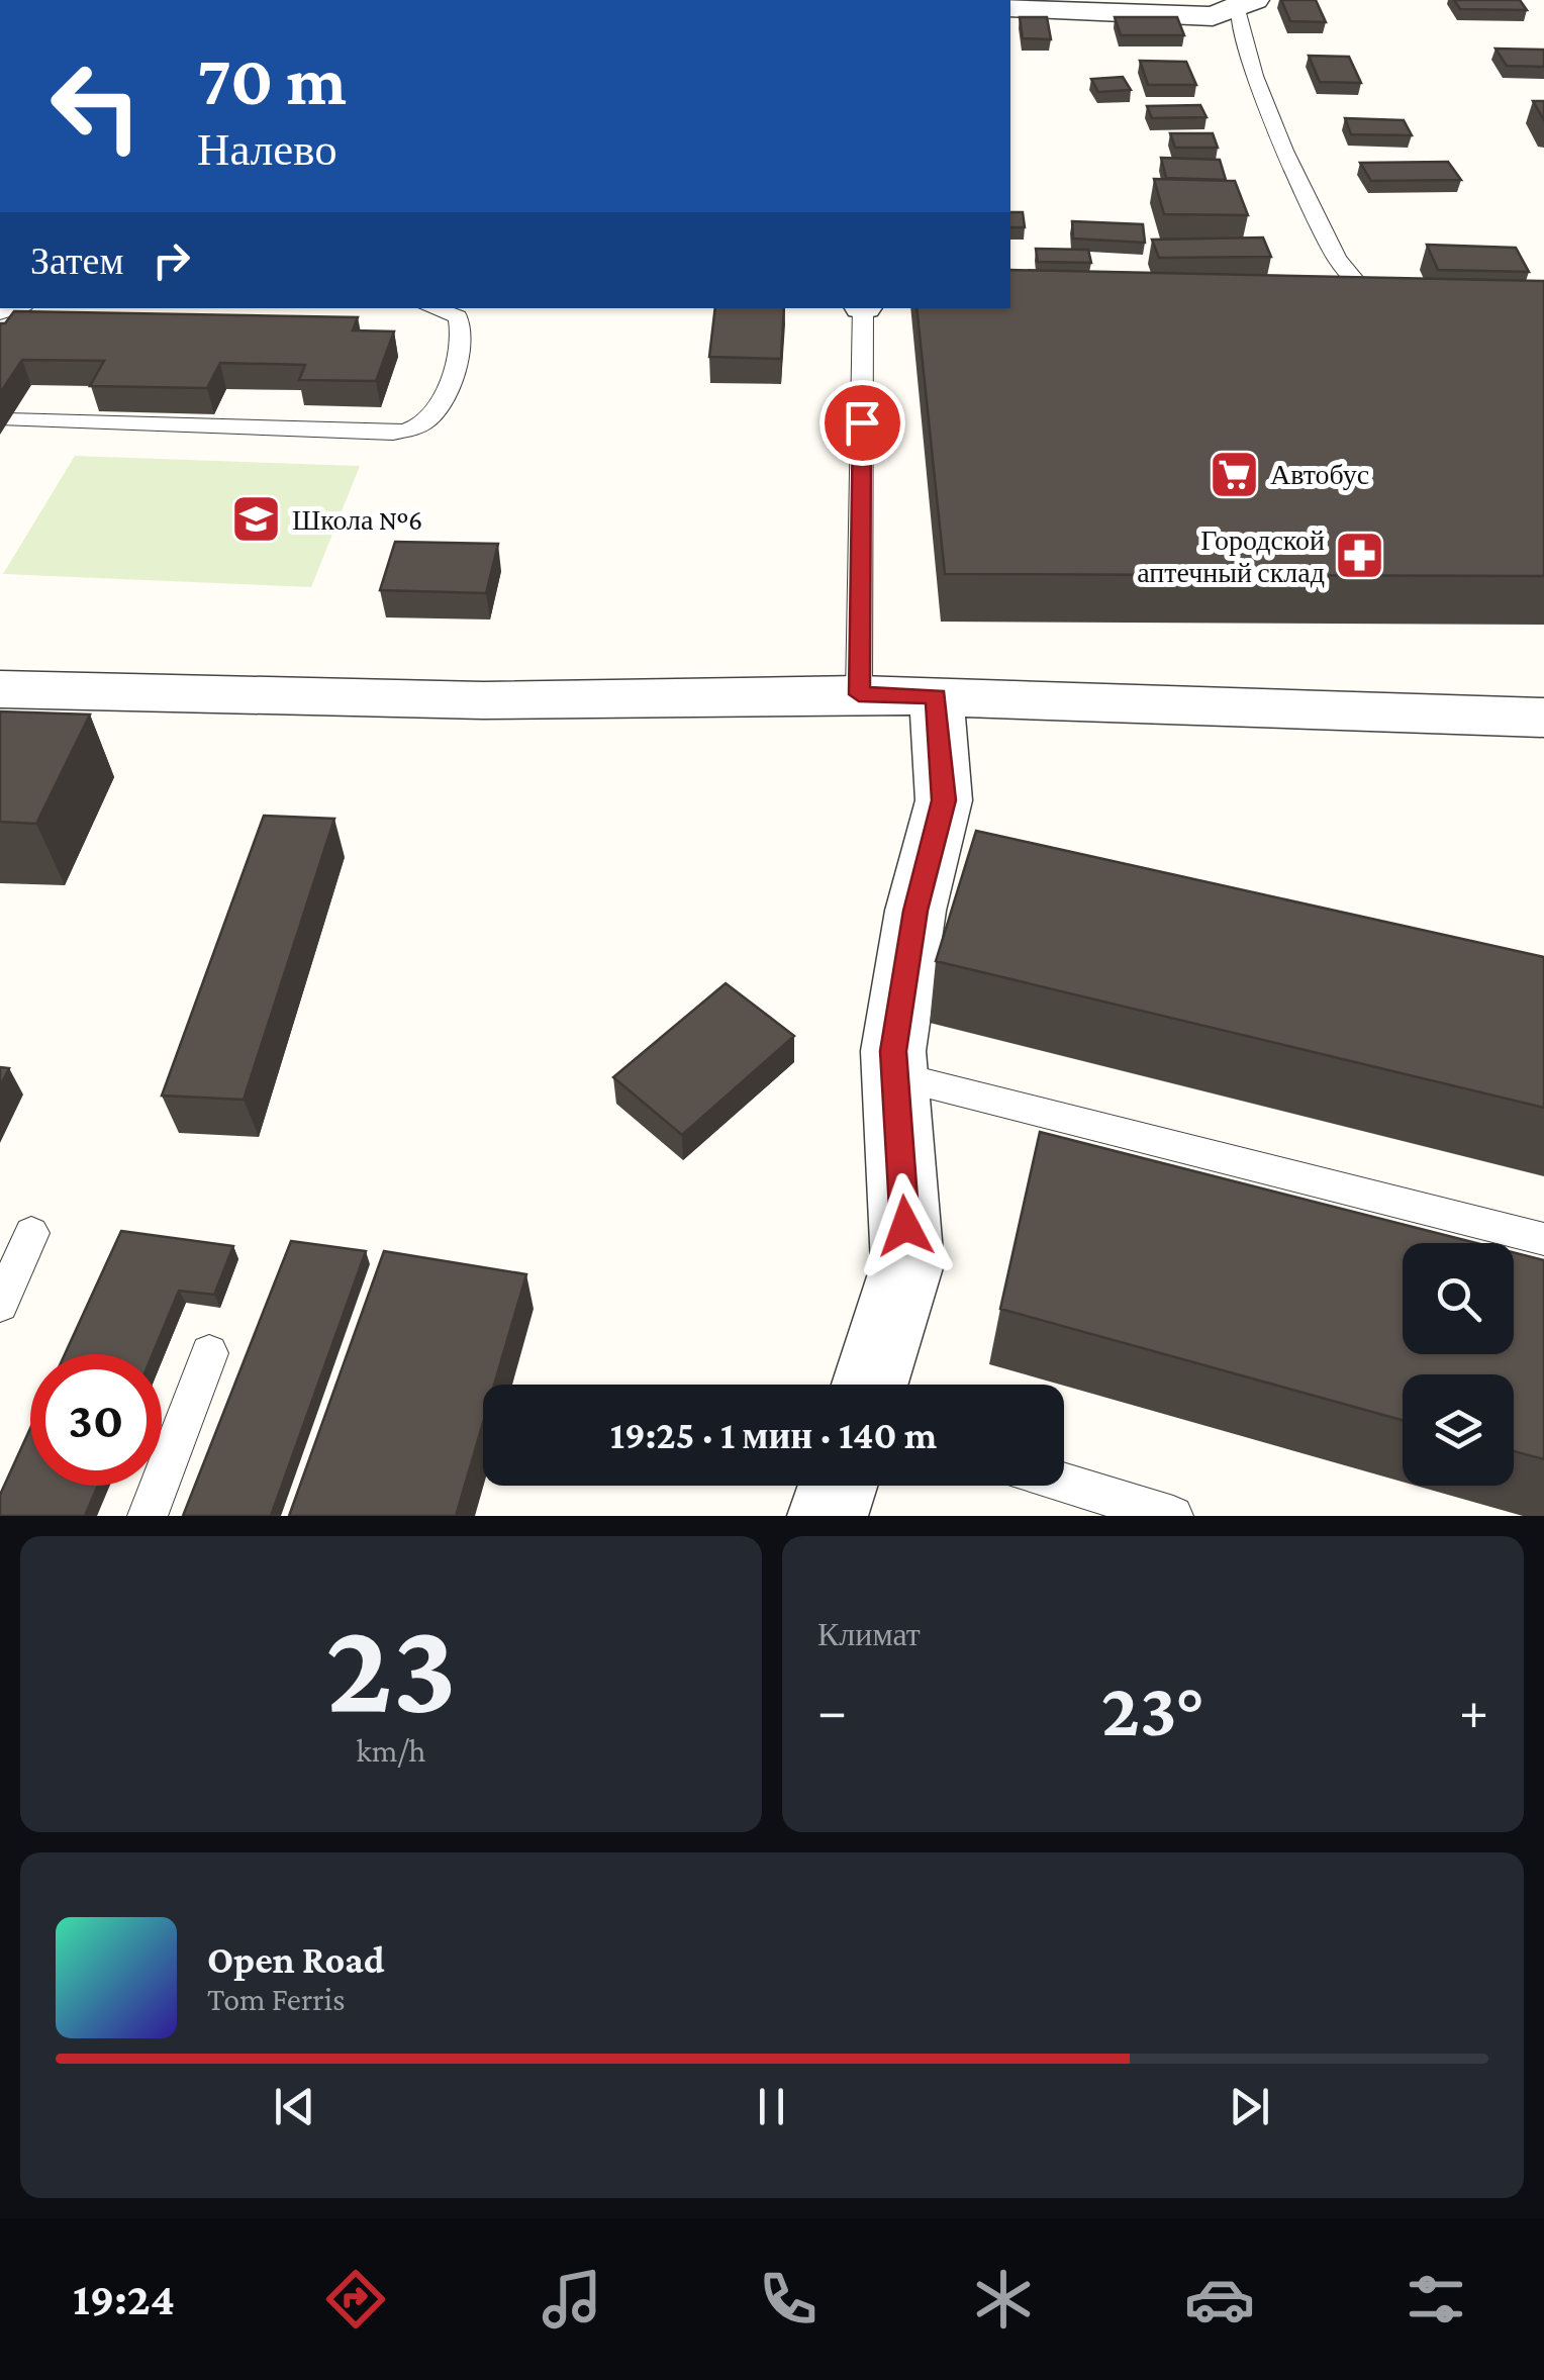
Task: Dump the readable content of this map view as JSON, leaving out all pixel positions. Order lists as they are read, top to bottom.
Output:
{
  "places": {
    "supermarket": ["Автобус"],
    "school or university": ["Школа №6"],
    "pharmacy": ["Городской аптечный склад"]
  },
  "page": {
    "turn": ["70 m", "Налево"],
    "then": "Затем",
    "limit": "30",
    "trip": "19:25 · 1 мин · 140 m",
    "tile": [
      ["23", "km/h"],
      "Климат"
    ],
    "heat": ["−", "23°", "+"],
    "song": ["Open Road", "Tom Ferris"],
    "tabs": "19:24"
  }
}
